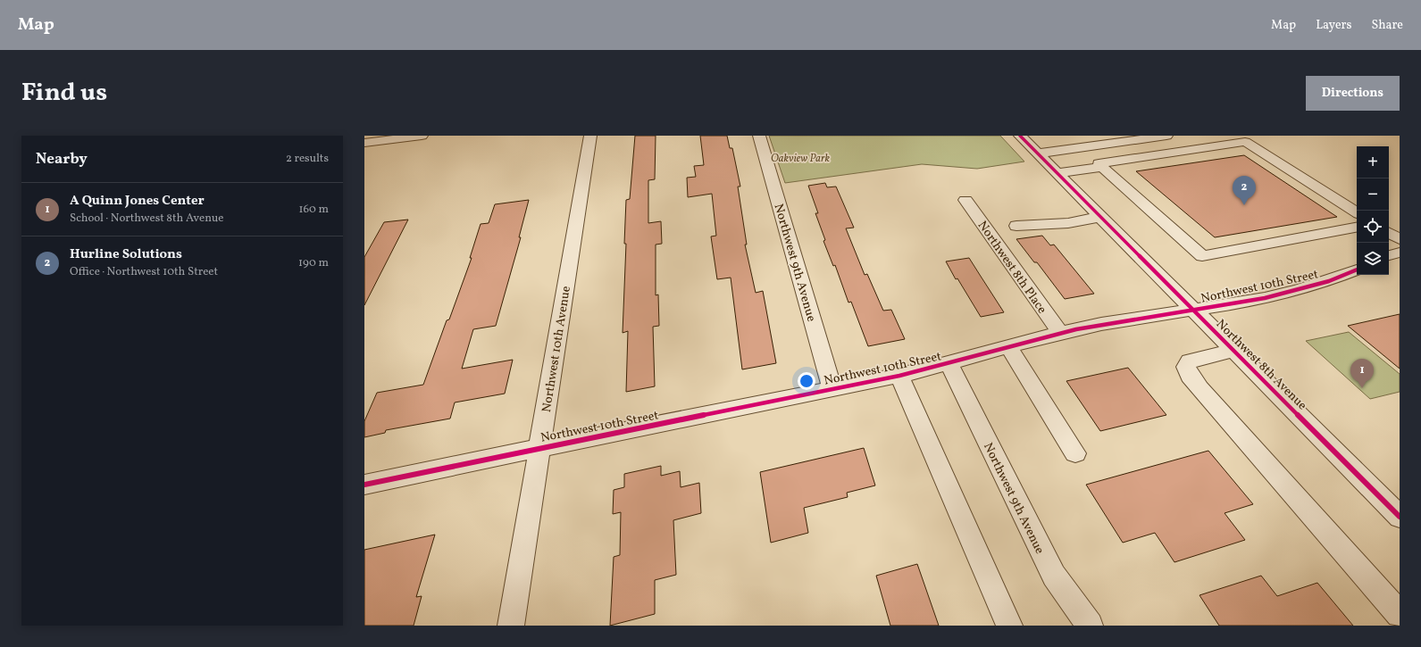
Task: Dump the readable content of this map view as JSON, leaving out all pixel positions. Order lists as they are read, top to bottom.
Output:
{
  "streets": {
    "street": [
      "Northwest 9th Avenue",
      "Northwest 8th Place",
      "Northwest 10th Street",
      "Northwest 10th Avenue",
      "Northwest 8th Avenue"
    ]
  },
  "crossings": [
    ["Northwest 9th Avenue", "Northwest 10th Street"],
    ["Northwest 8th Place", "Northwest 10th Street"],
    ["Northwest 10th Street", "Northwest 10th Avenue"],
    ["Northwest 10th Street", "Northwest 8th Avenue"]
  ],
  "parks": ["Oakview Park"],
  "page": {
    "header": "Map",
    "nav": ["Map", "Layers", "Share"],
    "title": "Find us",
    "buttons": "Directions",
    "heading": ["Nearby", "2 results"],
    "map_buttons": ["+", "−"],
    "pins": ["2", "1"],
    "list": [
      {
        "mark": "1",
        "name": "A Quinn Jones Center",
        "note": "School · Northwest 8th Avenue",
        "value": "160 m"
      },
      {
        "mark": "2",
        "name": "Hurline Solutions",
        "note": "Office · Northwest 10th Street",
        "value": "190 m"
      }
    ]
  }
}
